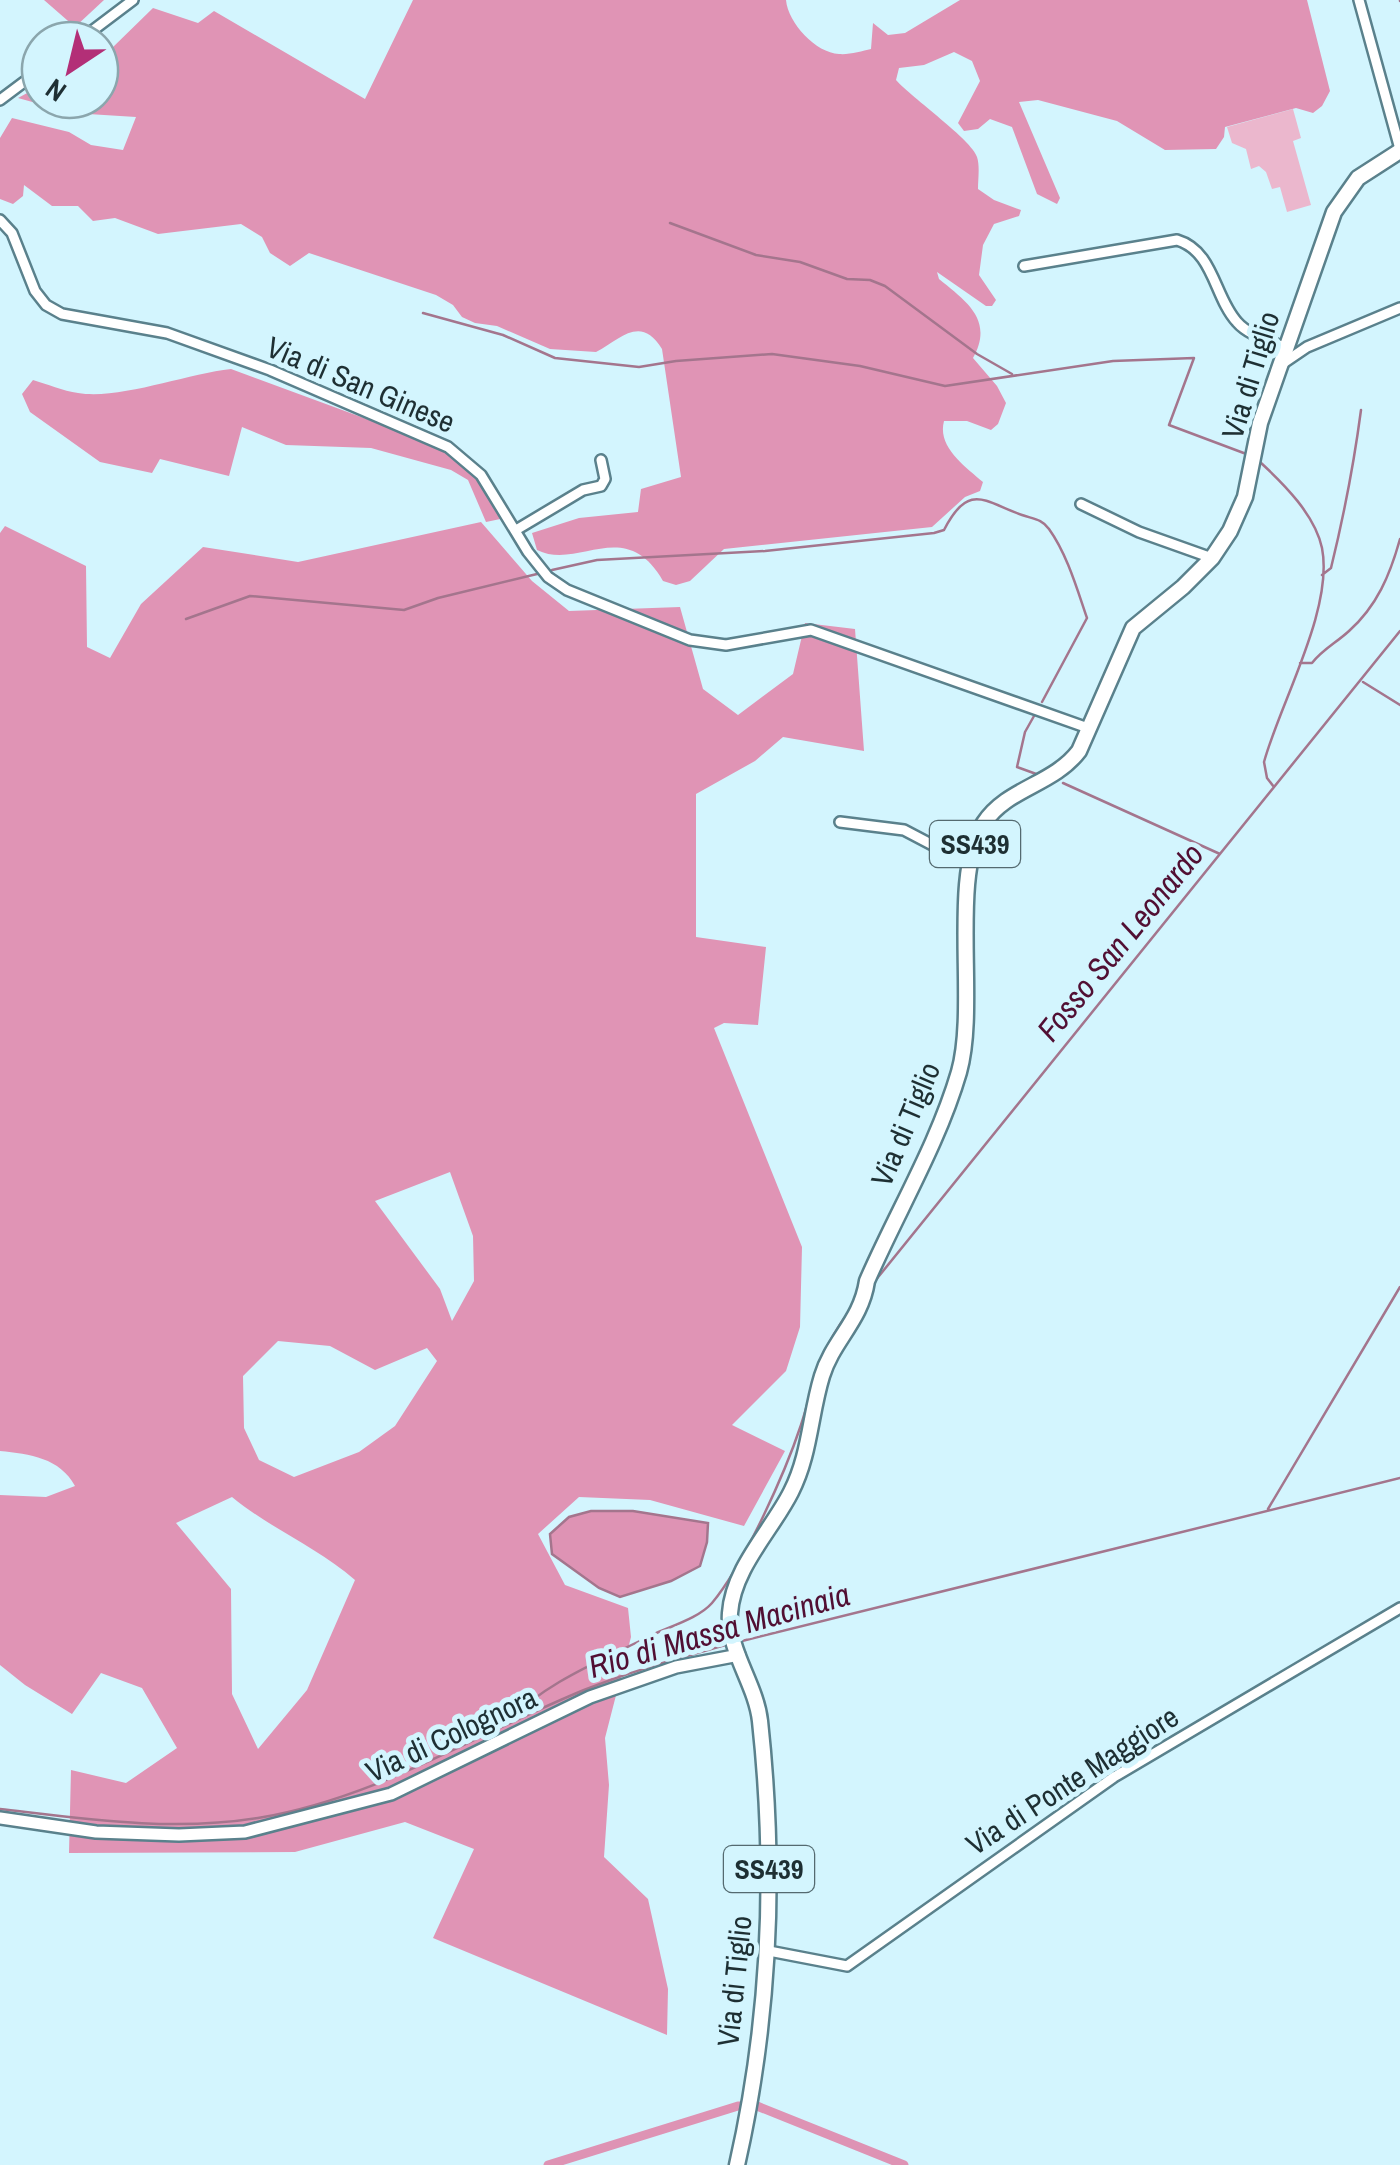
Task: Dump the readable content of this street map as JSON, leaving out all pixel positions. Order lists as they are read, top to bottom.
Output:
{
  "streets": {
    "main road": ["Via di Tiglio", "SS439"],
    "street": ["Via di San Ginese", "Via di Colognora", "Via di Ponte Maggiore"]
  },
  "crossings": [
    ["Via di Tiglio", "Via di San Ginese"],
    ["Via di Tiglio", "Via di Colognora"],
    ["Via di Tiglio", "Via di Ponte Maggiore"]
  ],
  "water": ["Fosso San Leonardo", "Rio di Massa Macinaia"],
  "north": "bottom left"
}
